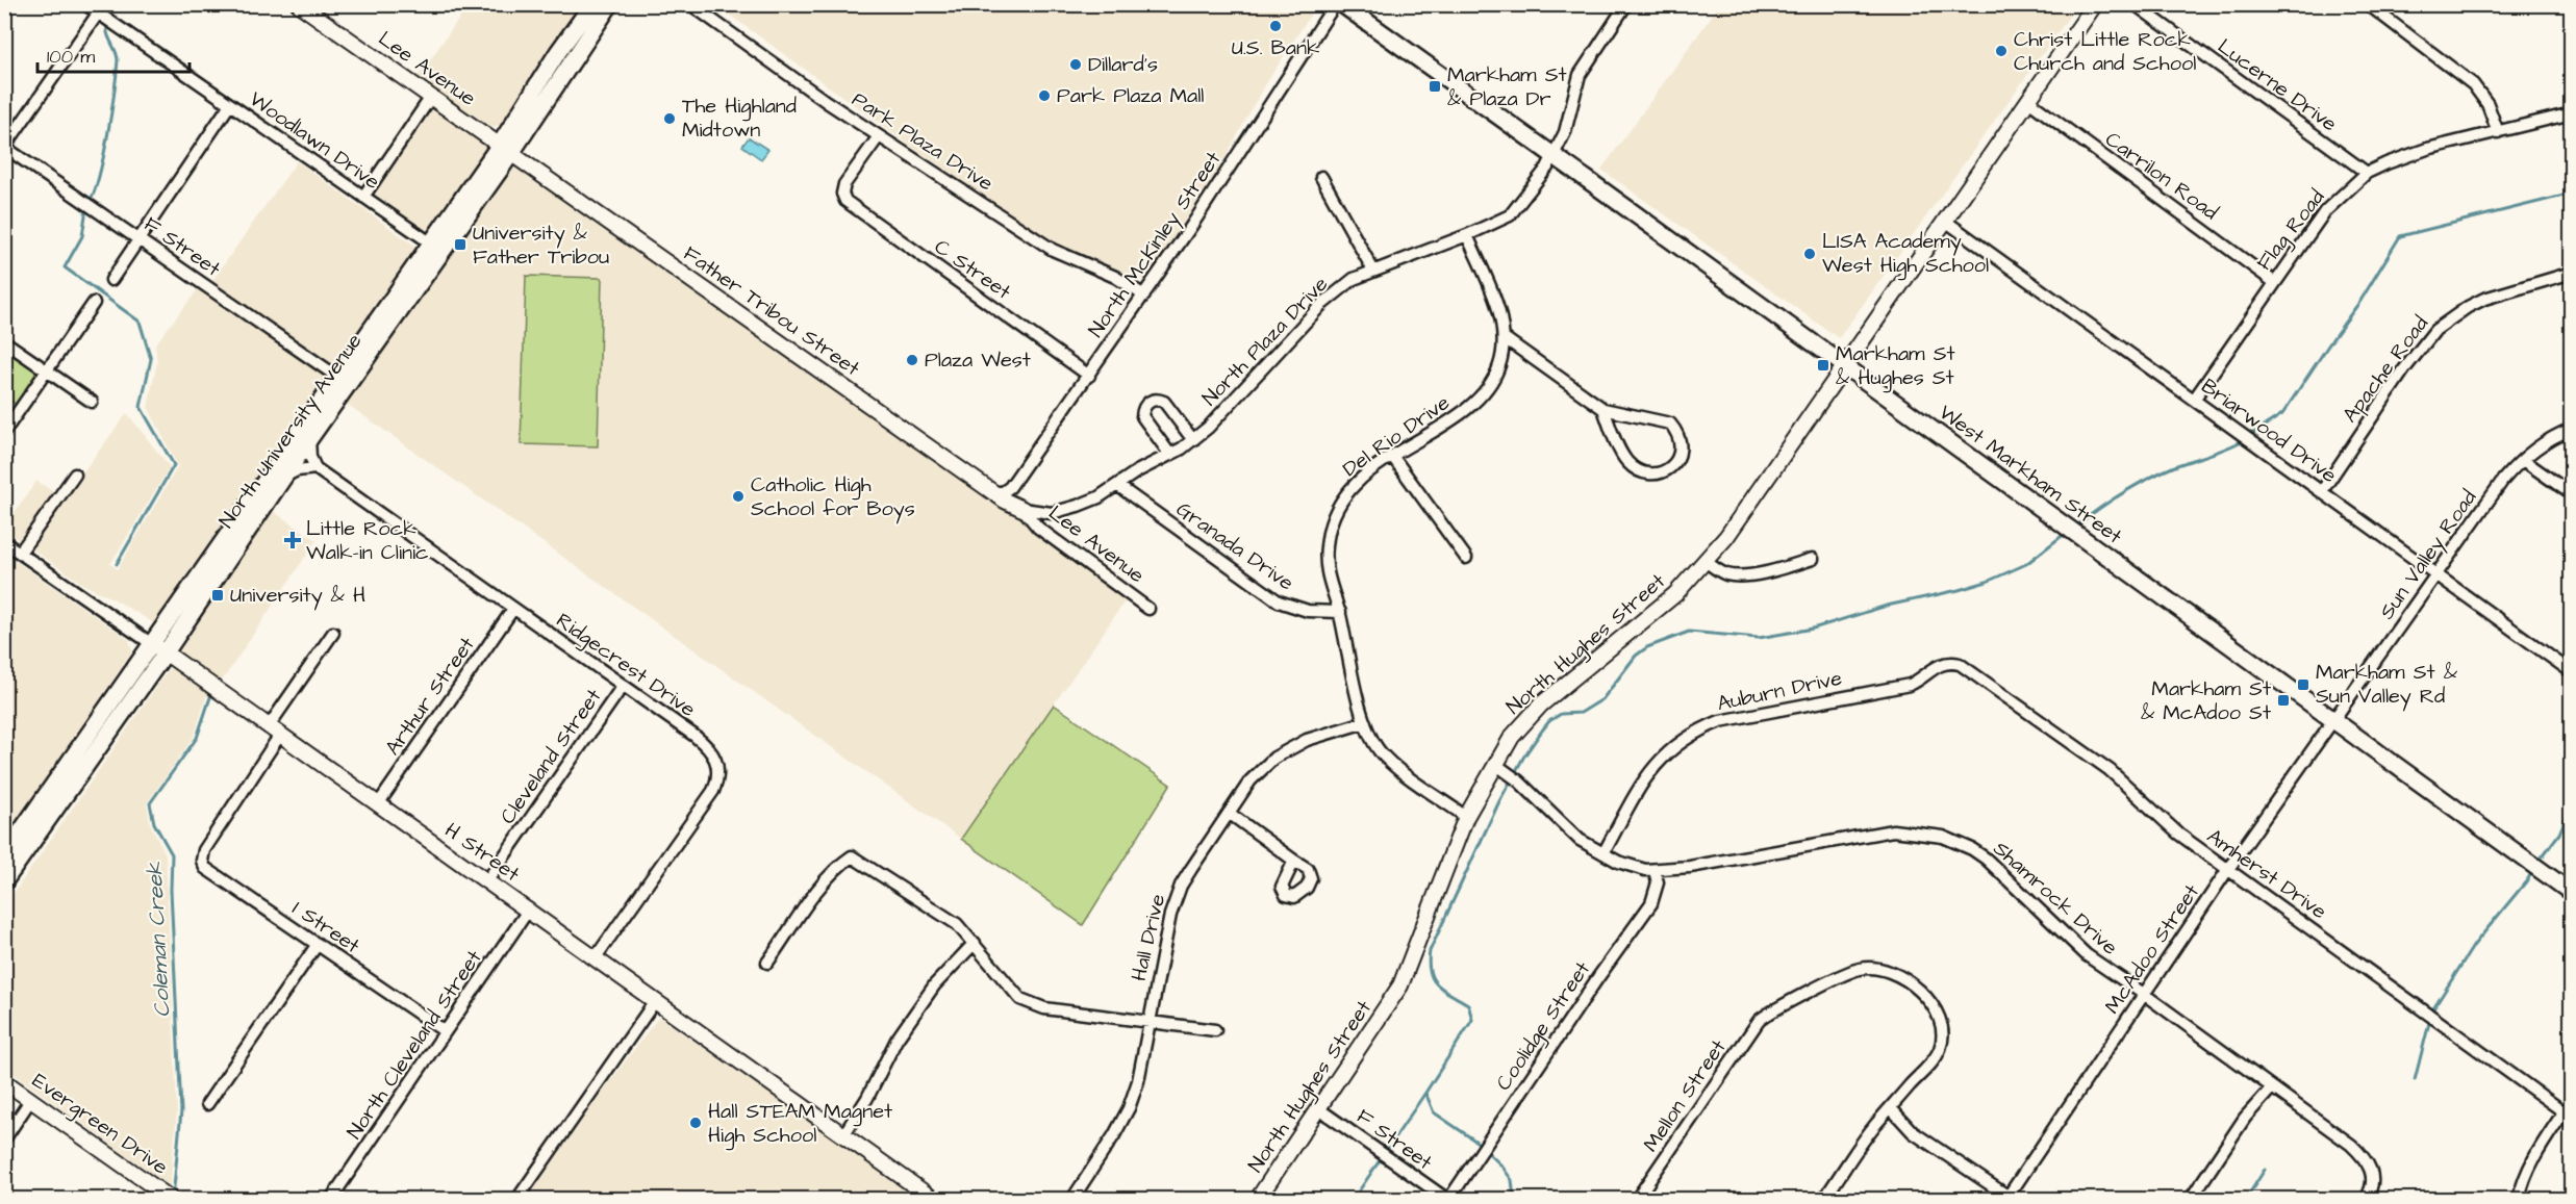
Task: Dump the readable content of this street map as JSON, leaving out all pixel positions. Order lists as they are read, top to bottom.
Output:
{
  "streets": {
    "main road": ["North University Avenue", "West Markham Street"],
    "street": [
      "Lee Avenue",
      "Lucerne Drive",
      "Woodlawn Drive",
      "Park Plaza Drive",
      "Carrilon Road",
      "Flag Road",
      "North McKinley Street",
      "F Street",
      "C Street",
      "Father Tribou Street",
      "North Plaza Drive",
      "Apache Road",
      "Briarwood Drive",
      "Del Rio Drive",
      "Granada Drive",
      "Sun Valley Road",
      "North Hughes Street",
      "Ridgecrest Drive",
      "Auburn Drive",
      "Arthur Street",
      "Cleveland Street",
      "H Street",
      "Amherst Drive",
      "Shamrock Drive",
      "I Street",
      "Hall Drive",
      "McAdoo Street",
      "Coolidge Street",
      "North Cleveland Street",
      "Mellon Street",
      "Evergreen Drive"
    ]
  },
  "crossings": [
    ["Lee Avenue", "Father Tribou Street"],
    ["Lee Avenue", "North Plaza Drive"],
    ["Lee Avenue", "North University Avenue"],
    ["Lucerne Drive", "Flag Road"],
    ["Woodlawn Drive", "North University Avenue"],
    ["Park Plaza Drive", "North McKinley Street"],
    ["Park Plaza Drive", "C Street"],
    ["Carrilon Road", "Flag Road"],
    ["Carrilon Road", "North Hughes Street"],
    ["Flag Road", "Briarwood Drive"],
    ["North McKinley Street", "C Street"],
    ["North McKinley Street", "Father Tribou Street"],
    ["F Street", "North University Avenue"],
    ["F Street", "North Hughes Street"],
    ["F Street", "Coolidge Street"],
    ["Father Tribou Street", "North Plaza Drive"],
    ["Father Tribou Street", "North University Avenue"],
    ["North Plaza Drive", "Del Rio Drive"],
    ["North Plaza Drive", "West Markham Street"],
    ["North Plaza Drive", "Granada Drive"],
    ["Apache Road", "Briarwood Drive"],
    ["North University Avenue", "H Street"],
    ["Briarwood Drive", "Sun Valley Road"],
    ["Briarwood Drive", "North Hughes Street"],
    ["Del Rio Drive", "Granada Drive"],
    ["Del Rio Drive", "North Hughes Street"],
    ["Del Rio Drive", "Hall Drive"],
    ["West Markham Street", "Sun Valley Road"],
    ["West Markham Street", "North Hughes Street"],
    ["West Markham Street", "McAdoo Street"],
    ["Sun Valley Road", "McAdoo Street"],
    ["North Hughes Street", "Shamrock Drive"],
    ["Ridgecrest Drive", "Arthur Street"],
    ["Ridgecrest Drive", "Cleveland Street"],
    ["Ridgecrest Drive", "H Street"],
    ["Auburn Drive", "Amherst Drive"],
    ["Auburn Drive", "Shamrock Drive"],
    ["Arthur Street", "H Street"],
    ["Cleveland Street", "H Street"],
    ["H Street", "I Street"],
    ["H Street", "North Cleveland Street"],
    ["Amherst Drive", "McAdoo Street"],
    ["Shamrock Drive", "McAdoo Street"],
    ["Shamrock Drive", "Coolidge Street"],
    ["I Street", "North Cleveland Street"]
  ],
  "water": ["Coleman Creek"],
  "places": {
    "other": [
      "U.S. Bank",
      "Christ Little Rock Church and School",
      "Dillard's",
      "Park Plaza Mall",
      "The Highland Midtown",
      "LISA Academy West High School",
      "Plaza West",
      "Catholic High School for Boys",
      "Hall STEAM Magnet High School"
    ],
    "transit": [
      "Markham St & Plaza Dr",
      "University & Father Tribou",
      "Markham St & Hughes St",
      "University & H",
      "Markham St & Sun Valley Rd",
      "Markham St & McAdoo St"
    ],
    "health": ["Little Rock Walk-in Clinic"]
  },
  "scale_bar": "100 m"
}
